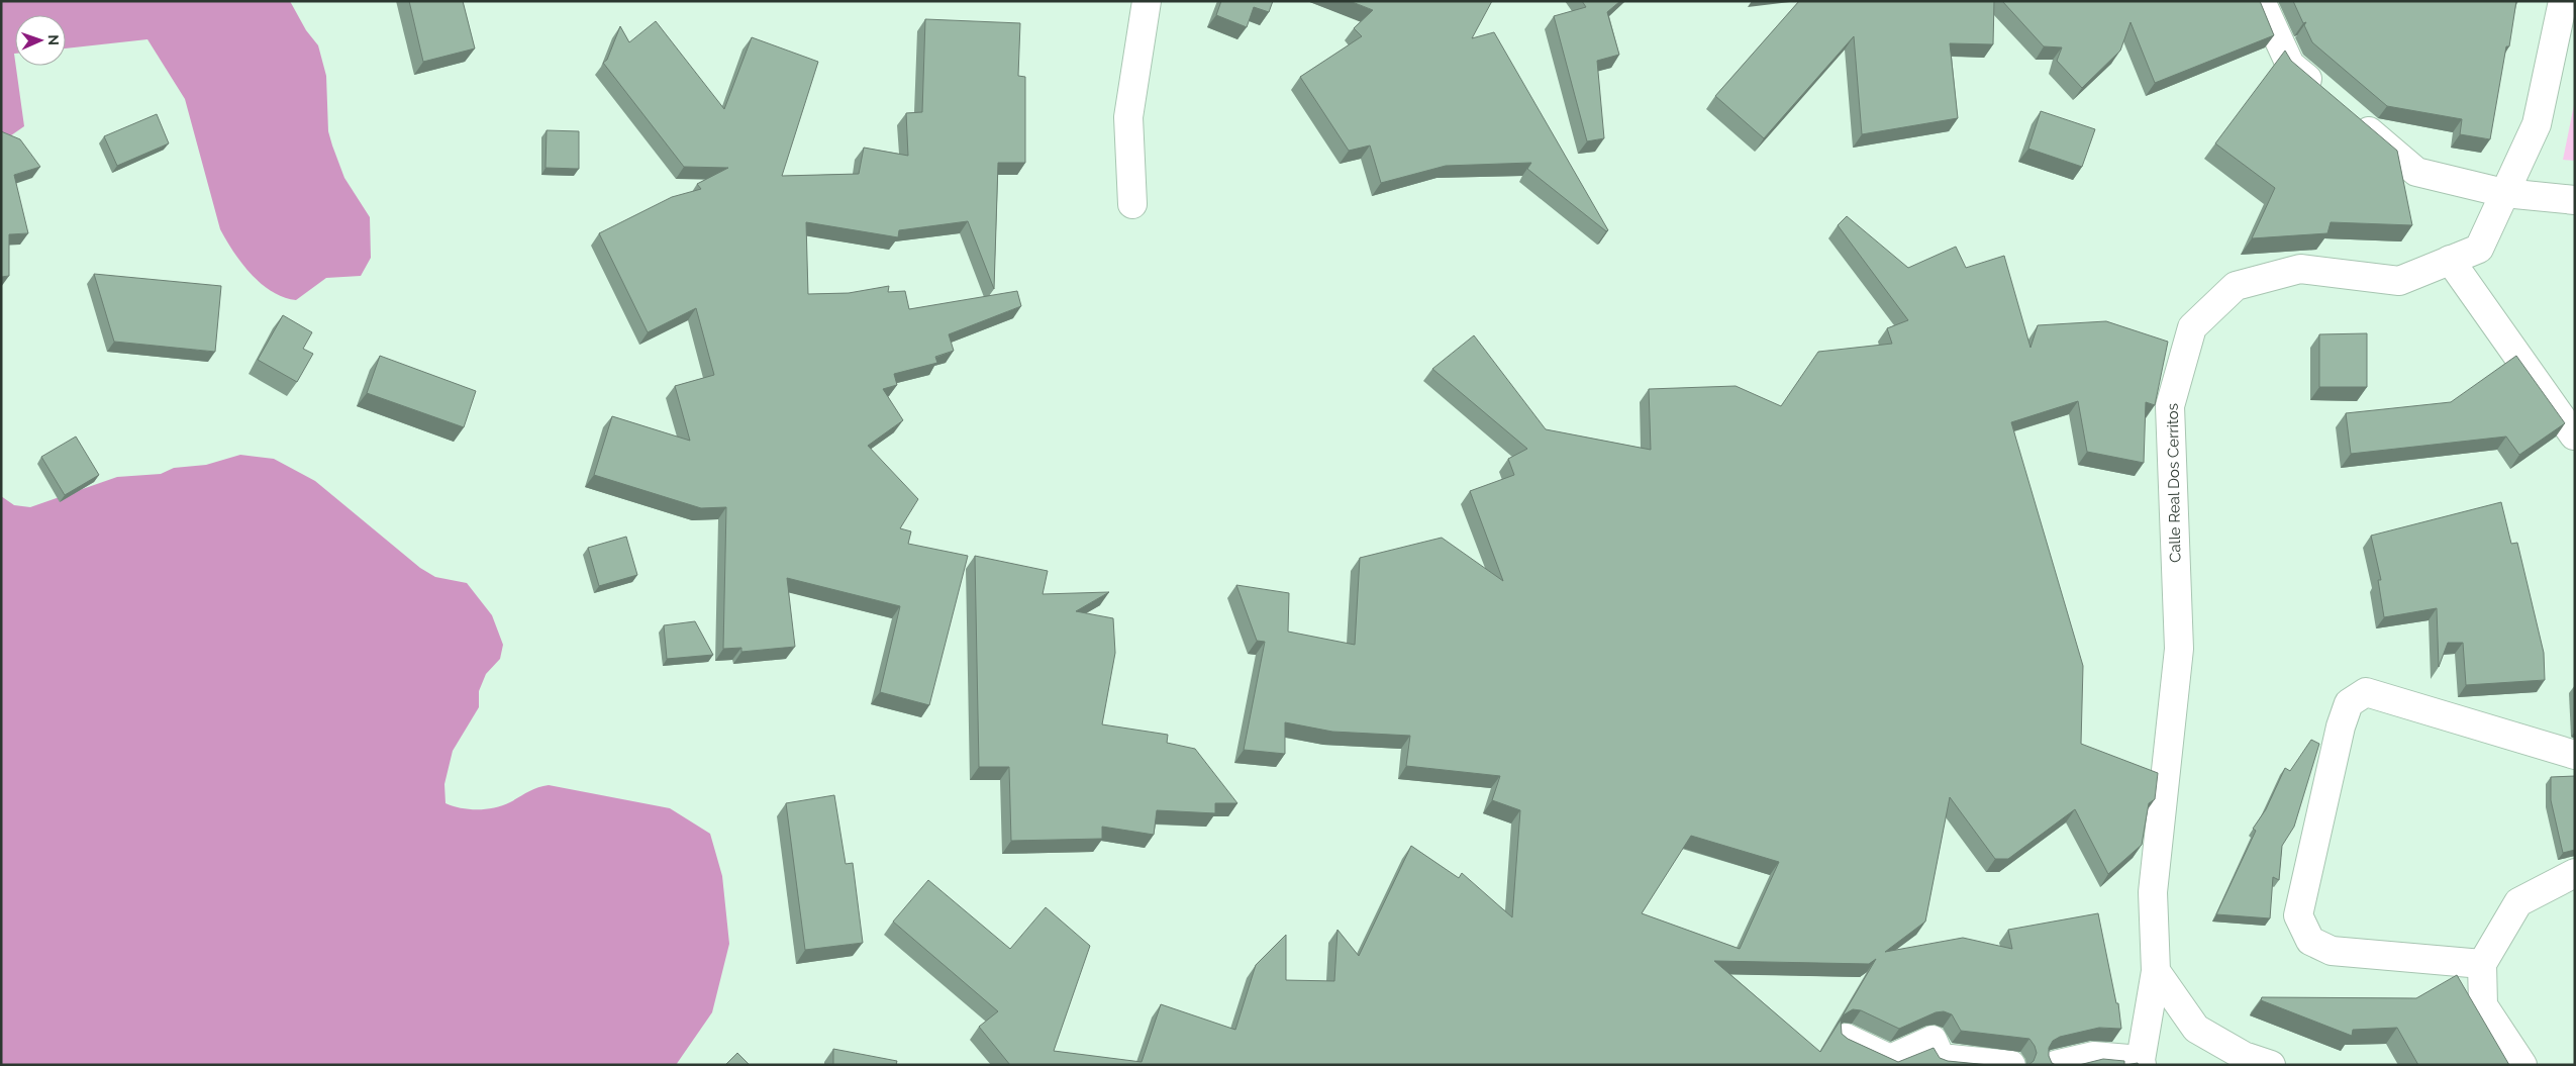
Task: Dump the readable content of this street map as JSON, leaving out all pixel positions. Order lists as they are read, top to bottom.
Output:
{
  "streets": {
    "street": ["Calle Real Dos Cerritos"]
  },
  "north": "right"
}
